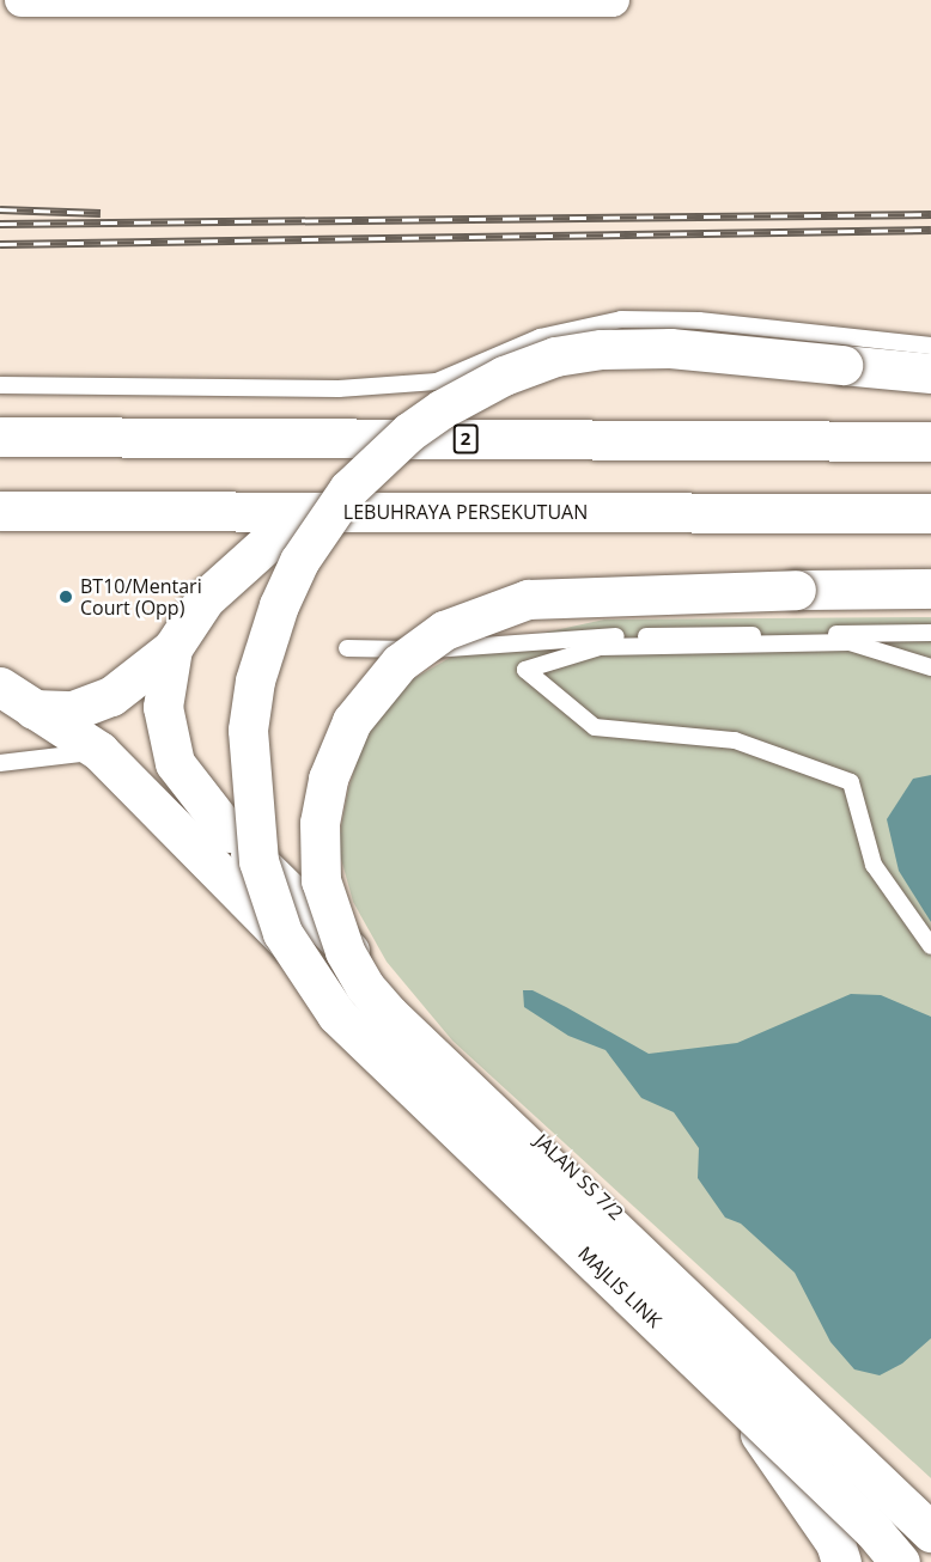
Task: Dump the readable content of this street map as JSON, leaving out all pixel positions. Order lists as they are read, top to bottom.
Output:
{
  "streets": {
    "main road": [
      "2",
      "LEBUHRAYA PERSEKUTUAN",
      "JALAN SS 7/2",
      "MAJLIS LINK"
    ]
  },
  "places": ["BT10/Mentari Court (Opp)"]
}
